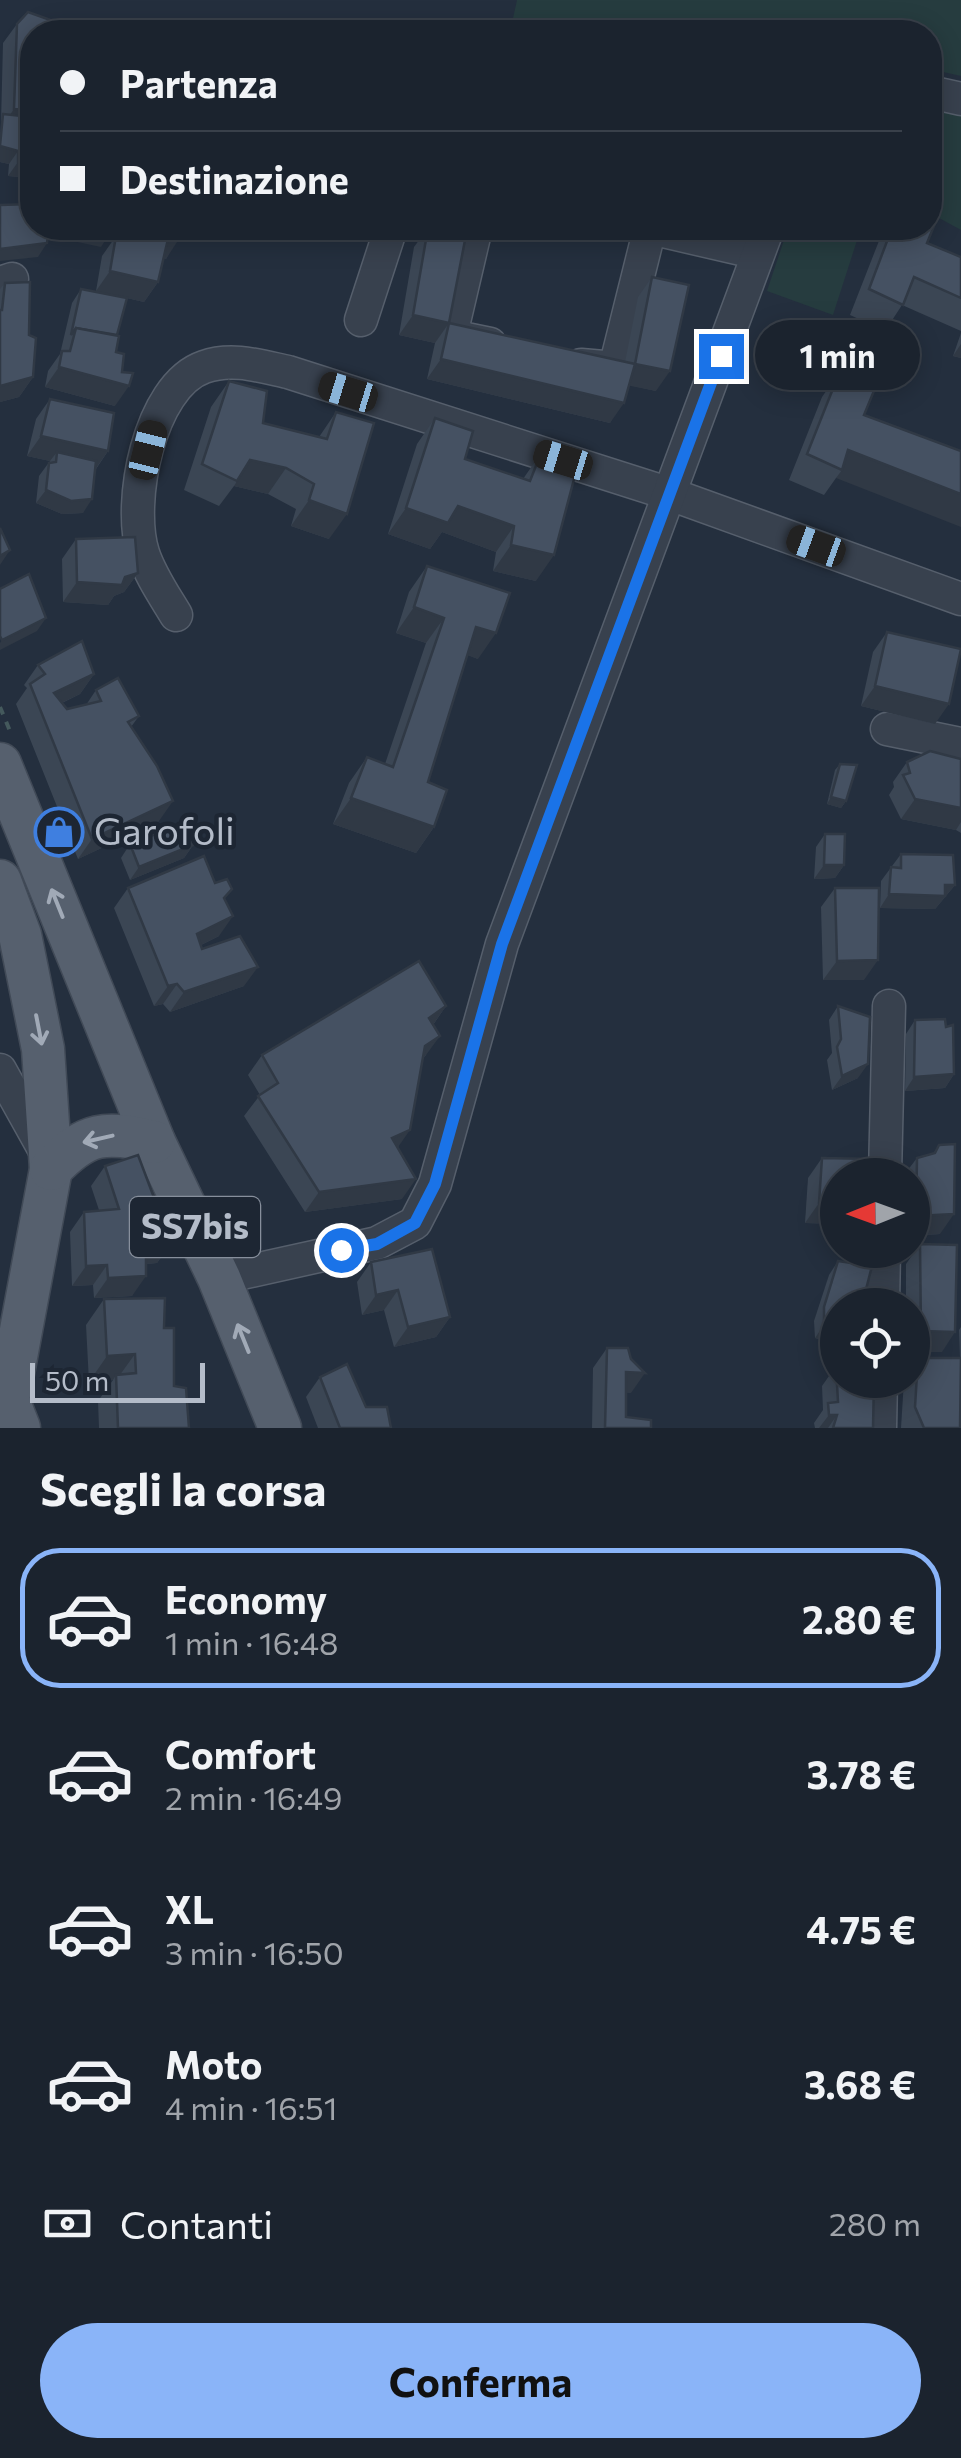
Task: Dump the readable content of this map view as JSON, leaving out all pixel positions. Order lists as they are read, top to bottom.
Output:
{
  "streets": {
    "main road": ["SS7bis"]
  },
  "places": {
    "shop": ["Garofoli"]
  },
  "scale_bar": "50 m",
  "north": "left",
  "page": {
    "banner": ["Partenza", "Destinazione"],
    "bubble": "1 min",
    "scale": "50 m",
    "heading": "Scegli la corsa",
    "list": [
      {
        "name": "Economy",
        "note": "1 min · 16:48",
        "value": "2.80 €"
      },
      {
        "name": "Comfort",
        "note": "2 min · 16:49",
        "value": "3.78 €"
      },
      {
        "name": "XL",
        "note": "3 min · 16:50",
        "value": "4.75 €"
      },
      {
        "name": "Moto",
        "note": "4 min · 16:51",
        "value": "3.68 €"
      }
    ],
    "pay": ["Contanti", "280 m"],
    "buttons": "Conferma"
  }
}
